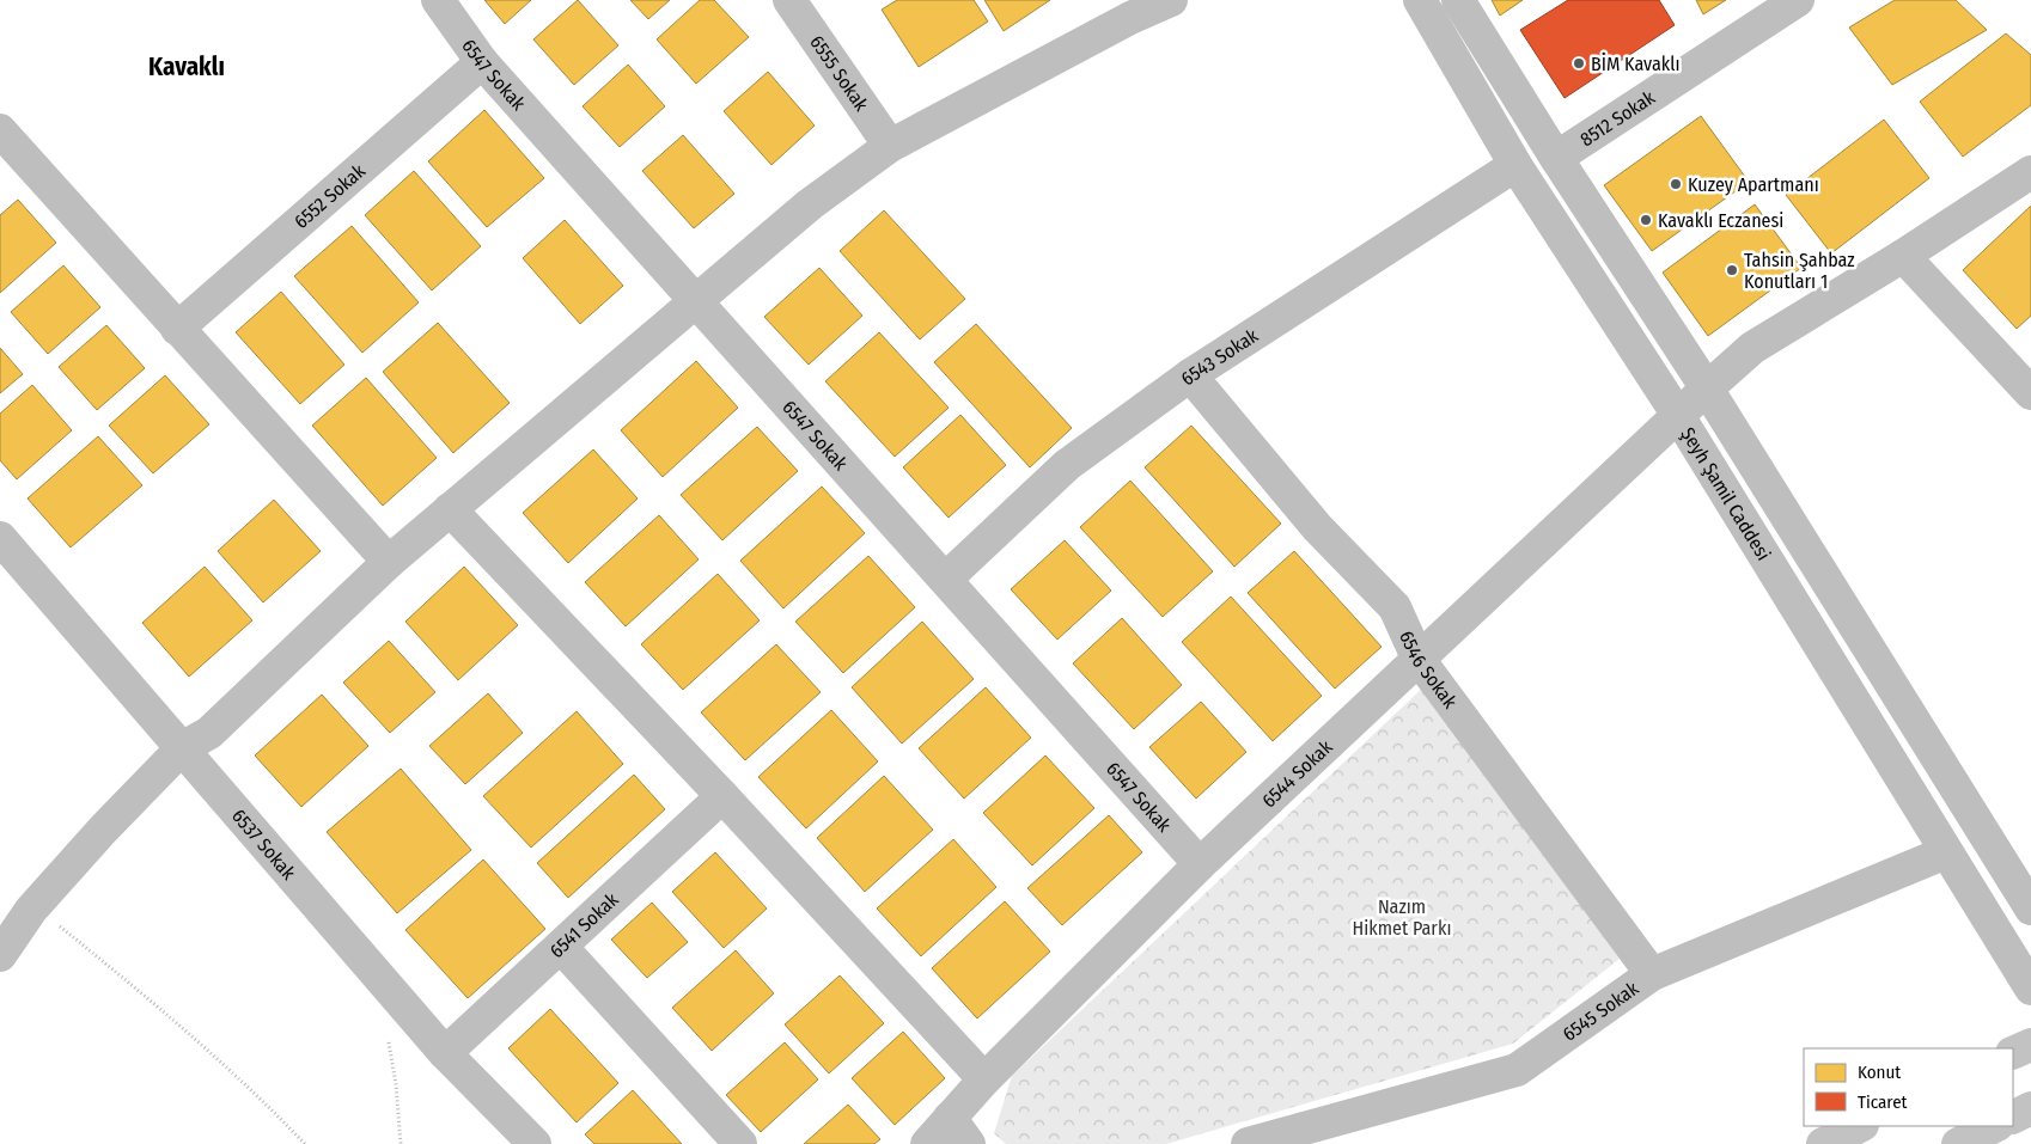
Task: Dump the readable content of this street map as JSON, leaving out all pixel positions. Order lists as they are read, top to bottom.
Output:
{
  "streets": {
    "street": [
      "6547 Sokak",
      "6555 Sokak",
      "8512 Sokak",
      "6552 Sokak",
      "6543 Sokak",
      "Şeyh Şamil Caddesi",
      "6546 Sokak",
      "6544 Sokak",
      "6537 Sokak",
      "6541 Sokak",
      "6545 Sokak"
    ]
  },
  "crossings": [
    ["6547 Sokak", "6552 Sokak"],
    ["6547 Sokak", "6543 Sokak"],
    ["6547 Sokak", "6544 Sokak"],
    ["8512 Sokak", "Şeyh Şamil Caddesi"],
    ["6543 Sokak", "Şeyh Şamil Caddesi"],
    ["6543 Sokak", "6546 Sokak"],
    ["Şeyh Şamil Caddesi", "6544 Sokak"],
    ["Şeyh Şamil Caddesi", "6545 Sokak"],
    ["6546 Sokak", "6544 Sokak"],
    ["6546 Sokak", "6545 Sokak"],
    ["6537 Sokak", "6541 Sokak"]
  ],
  "districts": ["Kavaklı"],
  "parks": ["Nazım Hikmet Parkı"],
  "places": [
    "BİM Kavaklı",
    "Kuzey Apartmanı",
    "Kavaklı Eczanesi",
    "Tahsin Şahbaz Konutları 1"
  ],
  "legend": ["Konut", "Ticaret"]
}
